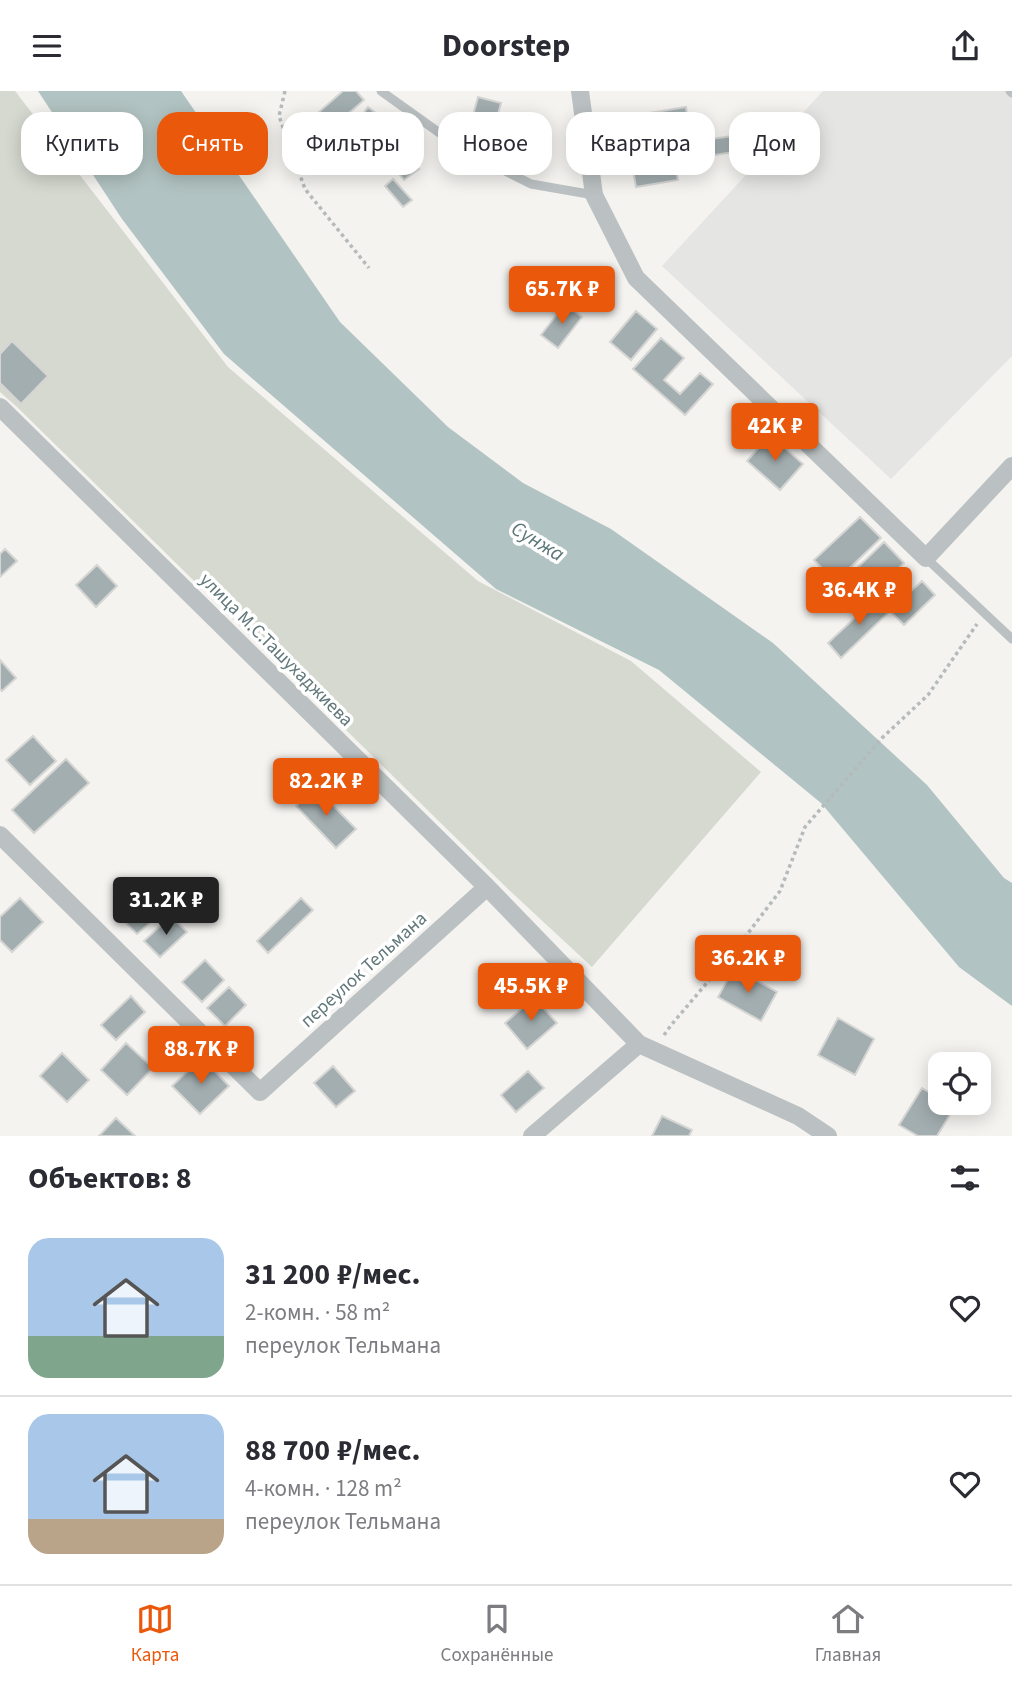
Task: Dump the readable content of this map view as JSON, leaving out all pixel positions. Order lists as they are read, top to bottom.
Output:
{
  "streets": {
    "street": ["улица М.С.Ташухаджиева", "переулок Тельмана"]
  },
  "crossings": [
    ["улица М.С.Ташухаджиева", "переулок Тельмана"]
  ],
  "water": ["Сунжа"],
  "page": {
    "header": "Doorstep",
    "chip": [
      "Купить",
      "Снять",
      "Фильтры",
      "Новое",
      "Квартира",
      "Дом"
    ],
    "price": [
      "65.7K ₽",
      "42K ₽",
      "36.4K ₽",
      "82.2K ₽",
      "31.2K ₽",
      "36.2K ₽",
      "45.5K ₽",
      "88.7K ₽"
    ],
    "heading": "Объектов: 8",
    "list": [
      {
        "name": "31 200 ₽/мес.",
        "note": "2-комн. · 58 m² · переулок Тельмана"
      },
      {
        "name": "88 700 ₽/мес.",
        "note": "4-комн. · 128 m² · переулок Тельмана"
      }
    ],
    "tabs": ["Карта", "Сохранённые", "Главная"]
  }
}
